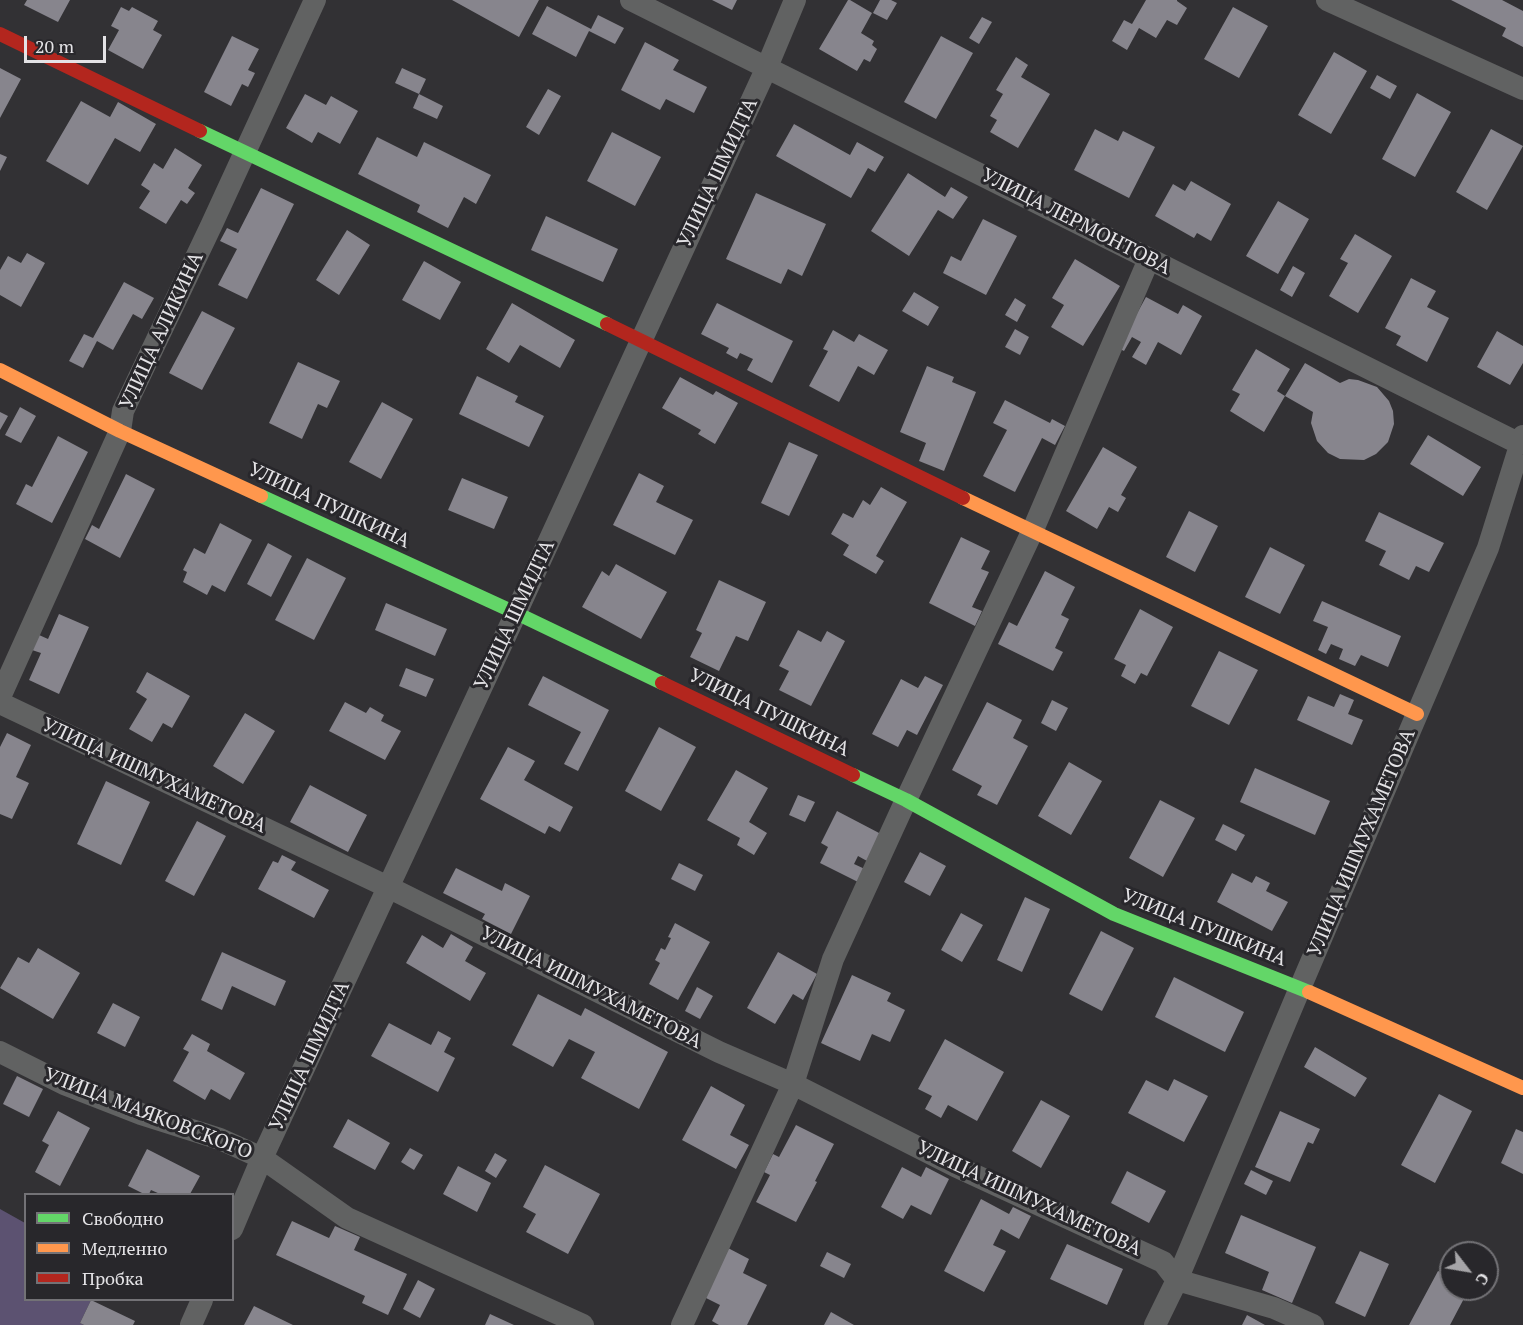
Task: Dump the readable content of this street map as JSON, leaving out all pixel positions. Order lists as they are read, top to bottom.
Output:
{
  "streets": {
    "street": [
      "УЛИЦА ШМИДТА",
      "УЛИЦА ЛЕРМОНТОВА",
      "УЛИЦА АЛИКИНА",
      "УЛИЦА ПУШКИНА",
      "УЛИЦА ИШМУХАМЕТОВА",
      "УЛИЦА МАЯКОВСКОГО"
    ]
  },
  "crossings": [
    ["УЛИЦА ШМИДТА", "УЛИЦА ЛЕРМОНТОВА"],
    ["УЛИЦА ШМИДТА", "УЛИЦА ПУШКИНА"],
    ["УЛИЦА ШМИДТА", "УЛИЦА ИШМУХАМЕТОВА"],
    ["УЛИЦА ШМИДТА", "УЛИЦА МАЯКОВСКОГО"],
    ["УЛИЦА ЛЕРМОНТОВА", "УЛИЦА ИШМУХАМЕТОВА"],
    ["УЛИЦА АЛИКИНА", "УЛИЦА ПУШКИНА"],
    ["УЛИЦА ПУШКИНА", "УЛИЦА ИШМУХАМЕТОВА"]
  ],
  "legend": ["Свободно", "Медленно", "Пробка"],
  "scale_bar": "20 m",
  "north": "bottom right"
}
